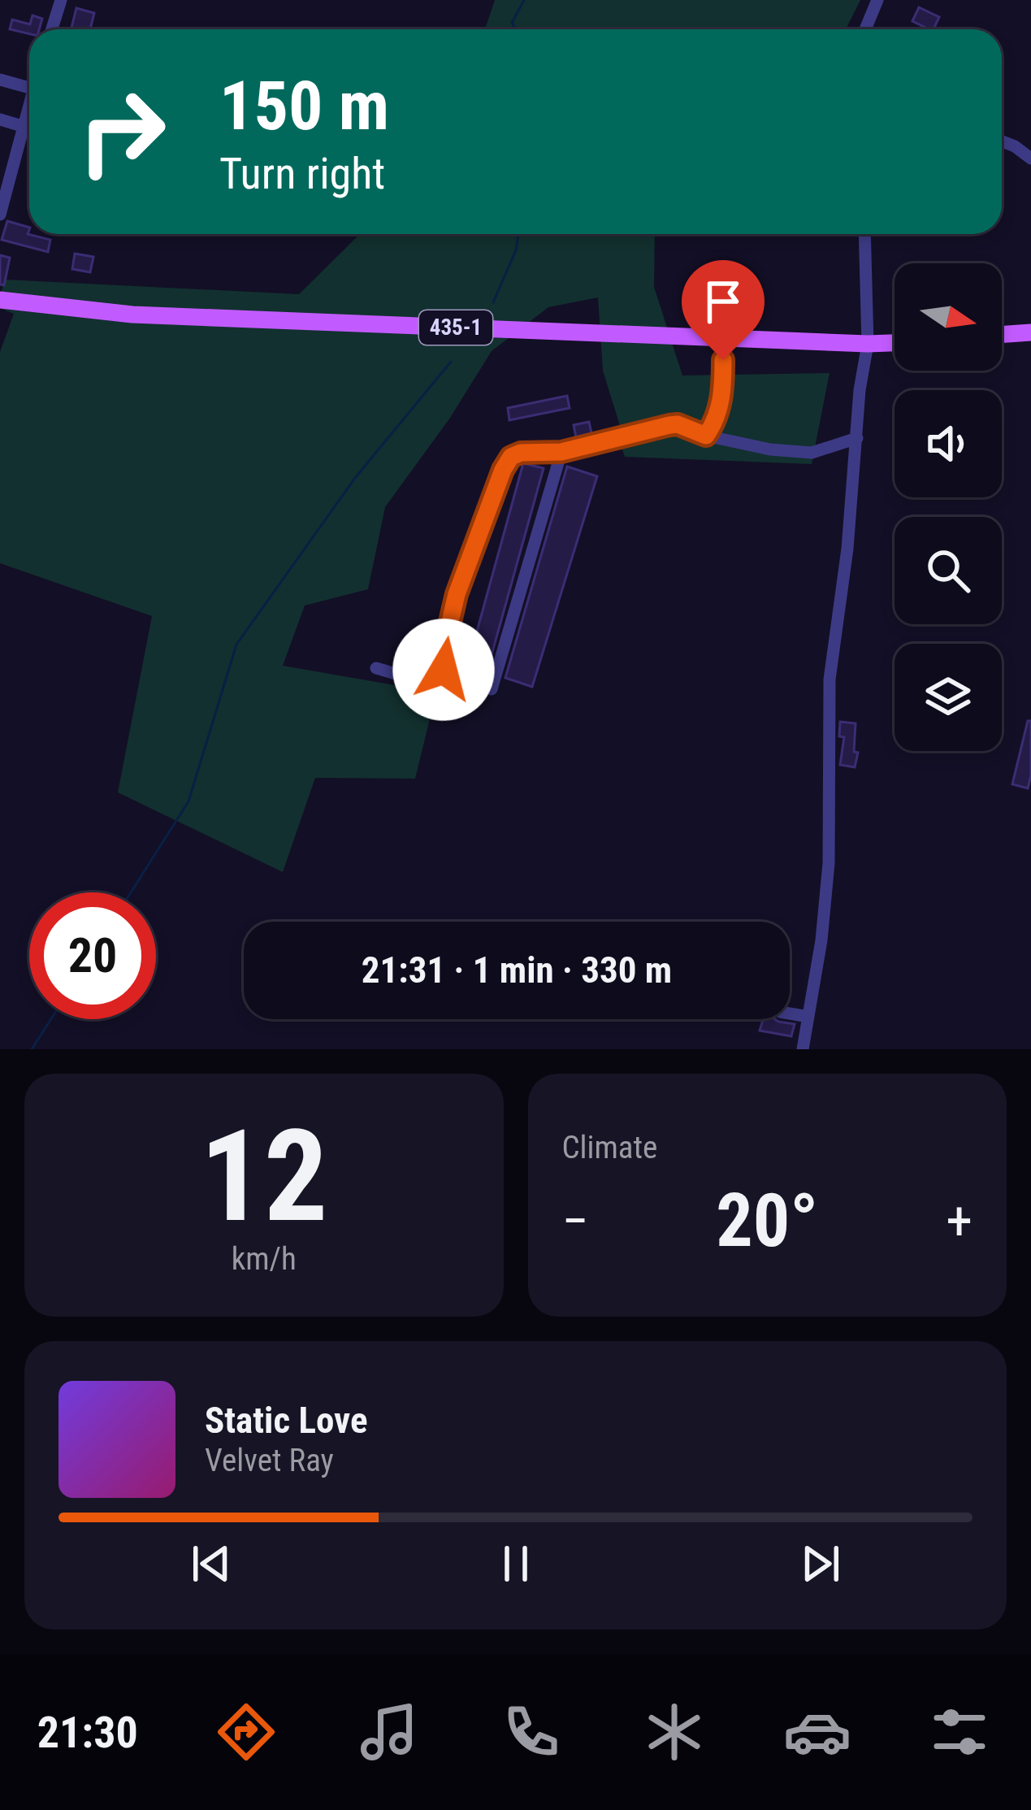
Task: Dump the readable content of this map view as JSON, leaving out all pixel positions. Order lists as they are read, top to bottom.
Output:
{
  "streets": {
    "main road": ["435-1"]
  },
  "north": "right",
  "page": {
    "turn": ["150 m", "Turn right"],
    "limit": "20",
    "trip": "21:31 · 1 min · 330 m",
    "tile": [
      ["12", "km/h"],
      "Climate"
    ],
    "heat": ["−", "20°", "+"],
    "song": ["Static Love", "Velvet Ray"],
    "tabs": "21:30"
  }
}
